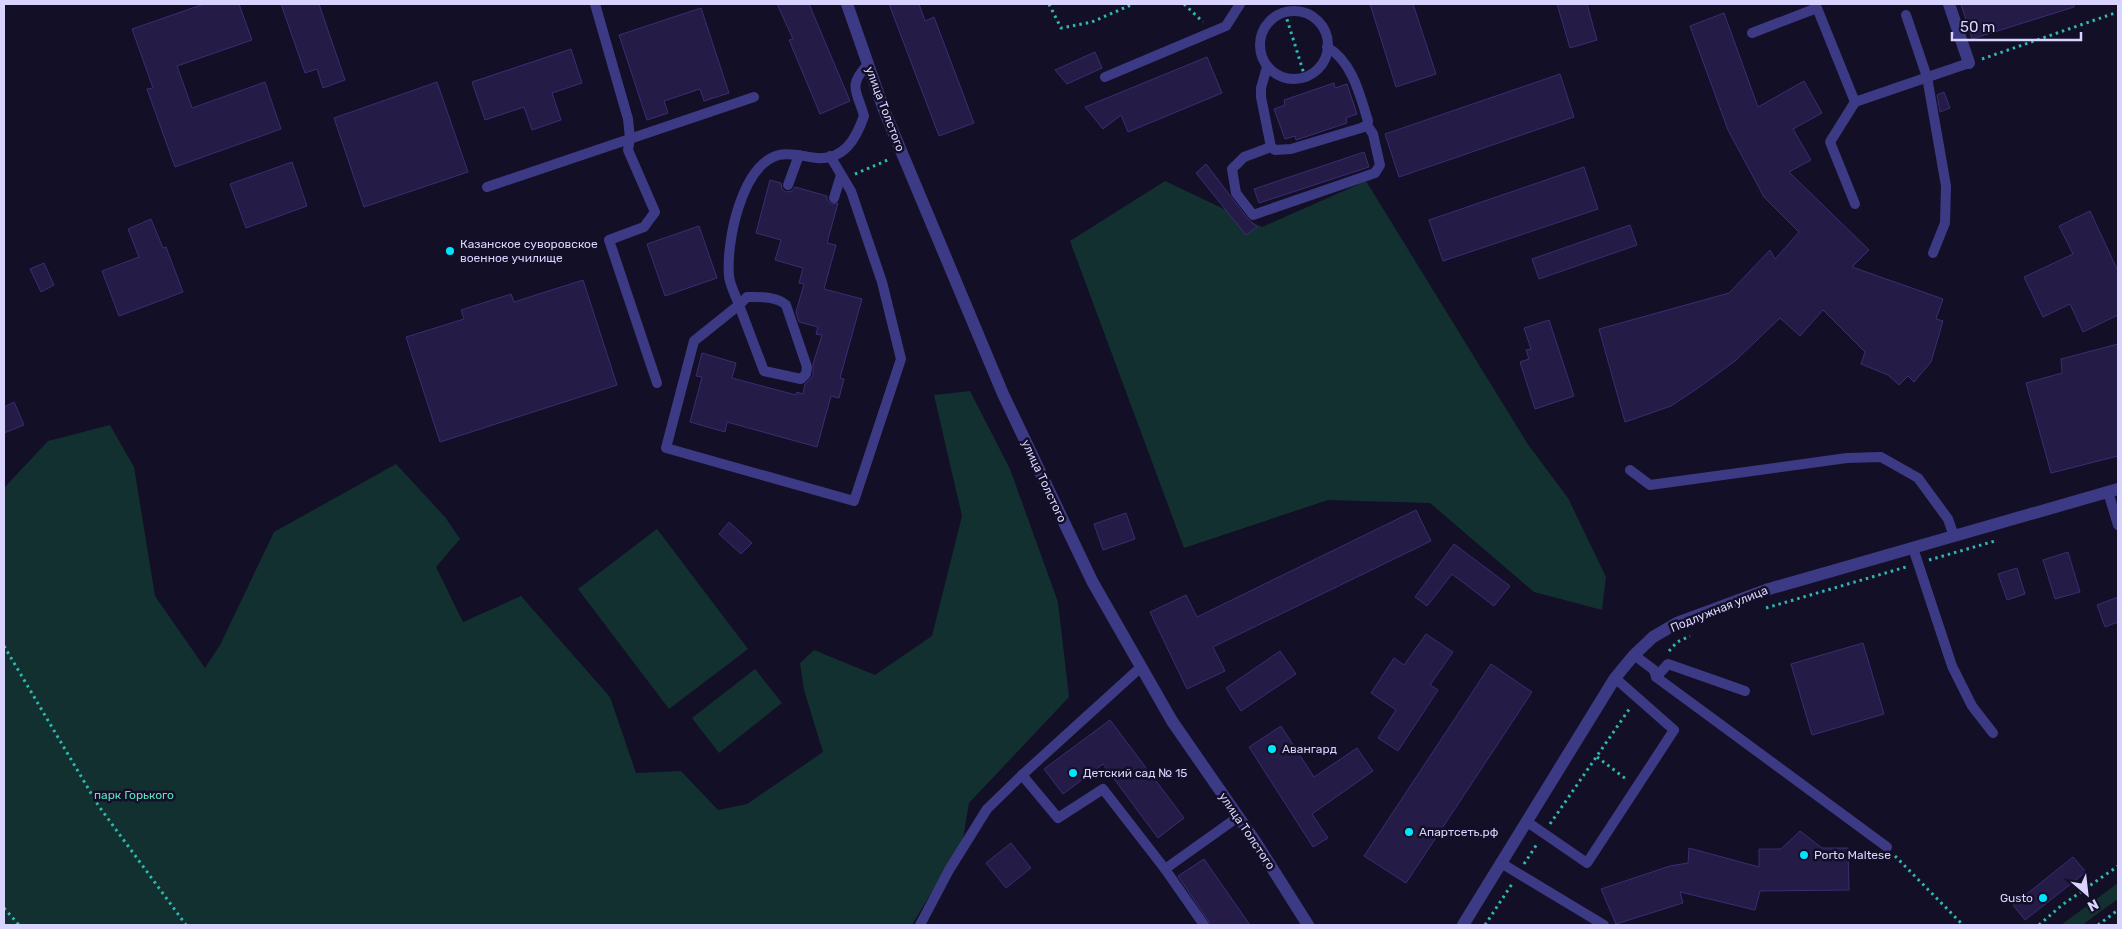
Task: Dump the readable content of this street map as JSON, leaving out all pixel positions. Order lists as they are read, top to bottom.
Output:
{
  "streets": {
    "street": ["улица Толстого", "Подлужная улица"]
  },
  "parks": ["парк Горького"],
  "places": [
    "Казанское суворовское военное училище",
    "Авангард",
    "Детский сад № 15",
    "Апартсеть.рф",
    "Porto Maltese",
    "Gusto"
  ],
  "scale_bar": "50 m",
  "north": "bottom right"
}
